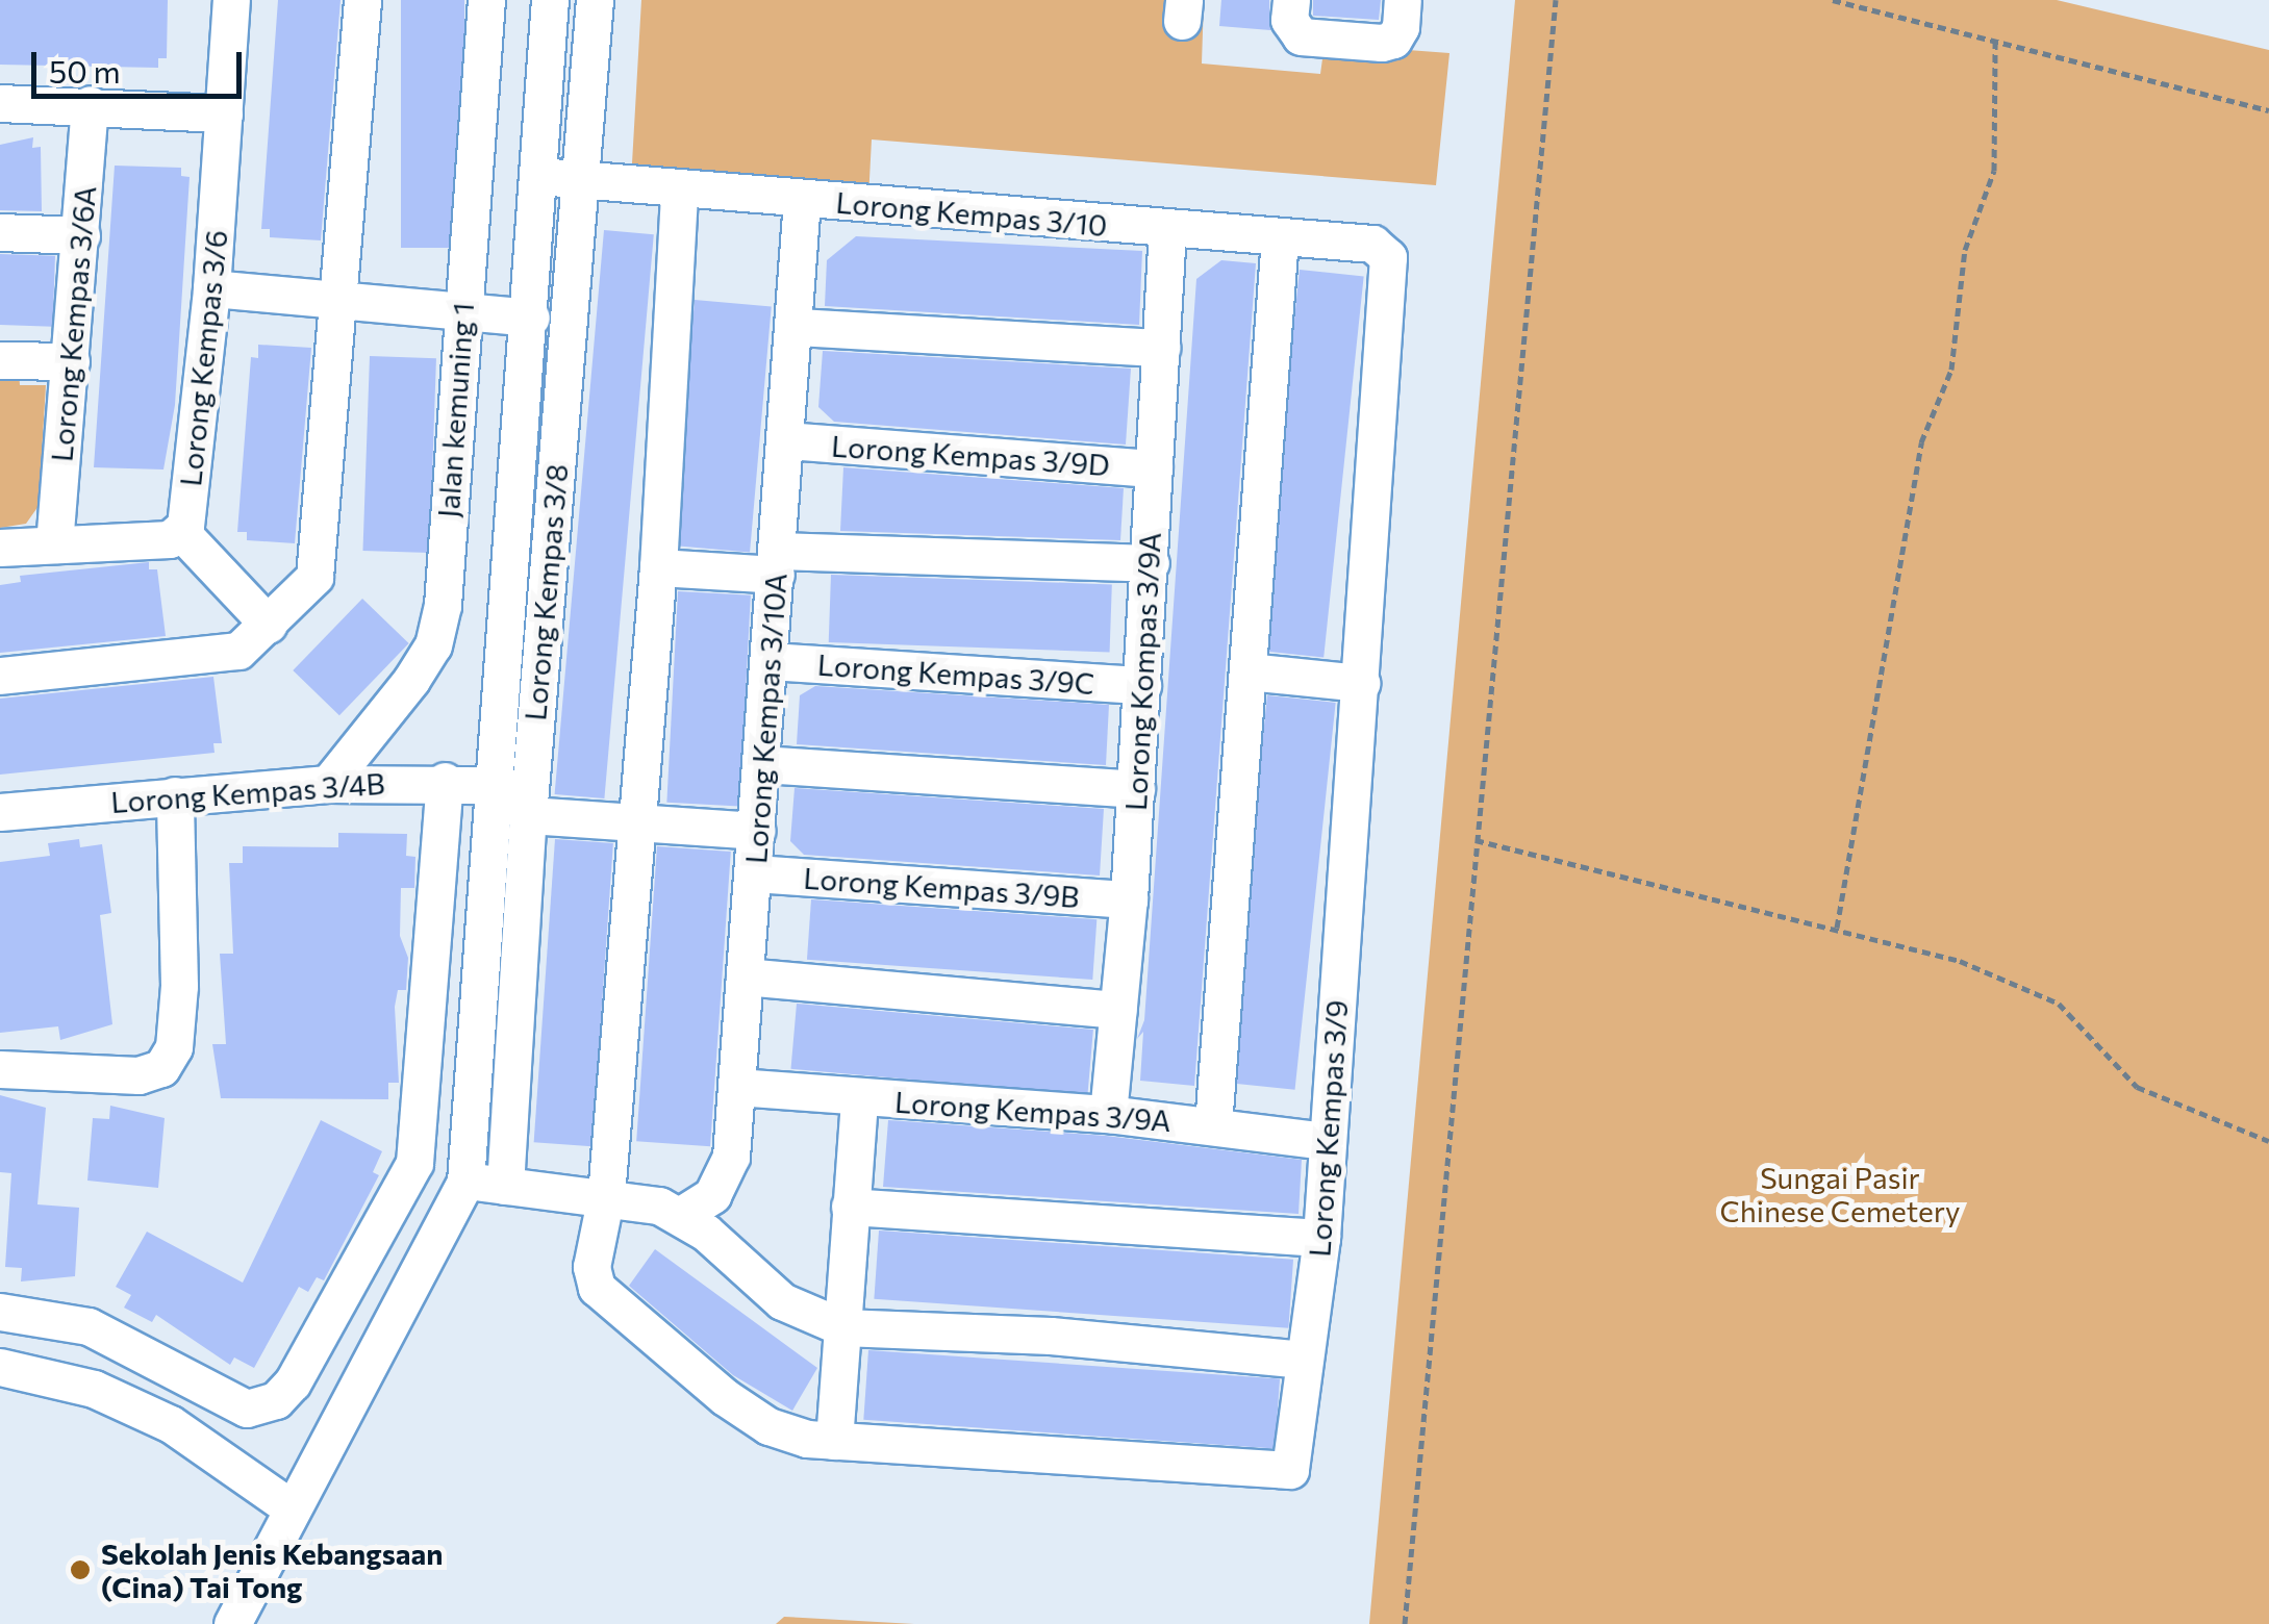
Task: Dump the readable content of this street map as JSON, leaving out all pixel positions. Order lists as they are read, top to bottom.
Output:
{
  "streets": {
    "street": [
      "Lorong Kempas 3/10",
      "Lorong Kempas 3/6A",
      "Lorong Kempas 3/6",
      "Jalan kemuning 1",
      "Lorong Kempas 3/9D",
      "Lorong Kempas 3/8",
      "Lorong Kompas 3/9A",
      "Lorong Kempas 3/9C",
      "Lorong Kempas 3/10A",
      "Lorong Kempas 3/4B",
      "Lorong Kempas 3/9B",
      "Lorong Kempas 3/9A",
      "Lorong Kempas 3/9"
    ]
  },
  "crossings": [
    ["Lorong Kempas 3/10", "Lorong Kempas 3/8"],
    ["Lorong Kempas 3/10", "Lorong Kompas 3/9A"],
    ["Lorong Kempas 3/10", "Lorong Kempas 3/10A"],
    ["Lorong Kempas 3/10", "Lorong Kempas 3/9"],
    ["Jalan kemuning 1", "Lorong Kempas 3/4B"],
    ["Lorong Kempas 3/9D", "Lorong Kompas 3/9A"],
    ["Lorong Kempas 3/9D", "Lorong Kempas 3/10A"],
    ["Lorong Kompas 3/9A", "Lorong Kempas 3/9C"],
    ["Lorong Kompas 3/9A", "Lorong Kempas 3/9B"],
    ["Lorong Kompas 3/9A", "Lorong Kempas 3/9A"],
    ["Lorong Kempas 3/9C", "Lorong Kempas 3/10A"],
    ["Lorong Kempas 3/10A", "Lorong Kempas 3/9B"],
    ["Lorong Kempas 3/10A", "Lorong Kempas 3/9A"],
    ["Lorong Kempas 3/9A", "Lorong Kempas 3/9"]
  ],
  "parks": ["Sungai Pasir Chinese Cemetery"],
  "places": ["Sekolah Jenis Kebangsaan (Cina) Tai Tong"],
  "scale_bar": "50 m"
}
